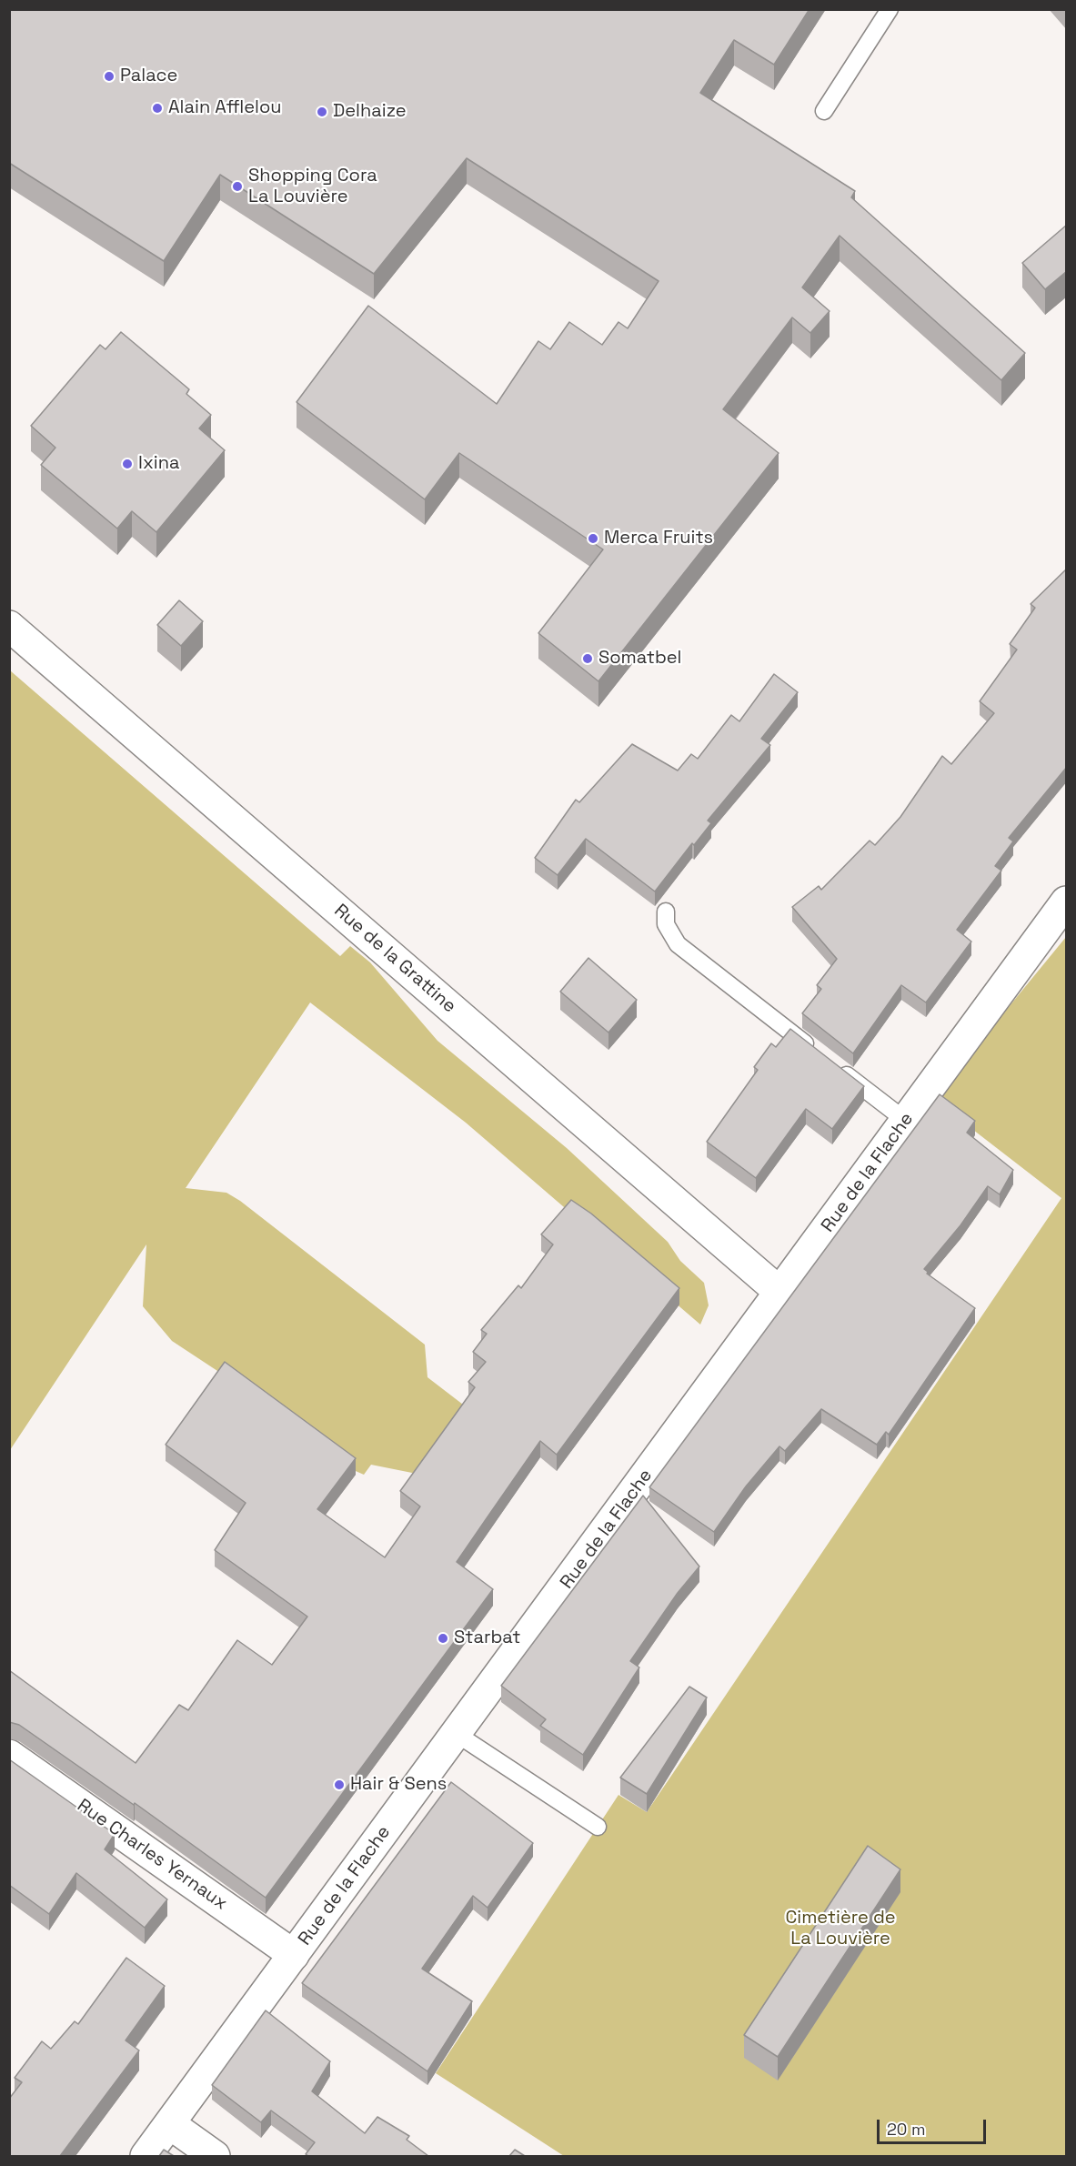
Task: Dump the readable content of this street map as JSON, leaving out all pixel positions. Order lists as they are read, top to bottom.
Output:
{
  "streets": {
    "street": ["Rue de la Grattine", "Rue de la Flache", "Rue Charles Yernaux"]
  },
  "crossings": [
    ["Rue de la Grattine", "Rue de la Flache"],
    ["Rue de la Flache", "Rue Charles Yernaux"]
  ],
  "parks": ["Cimetière de La Louvière"],
  "places": [
    "Palace",
    "Alain Afflelou",
    "Delhaize",
    "Shopping Cora La Louvière",
    "Ixina",
    "Merca Fruits",
    "Somatbel",
    "Starbat",
    "Hair & Sens"
  ],
  "scale_bar": "20 m"
}
